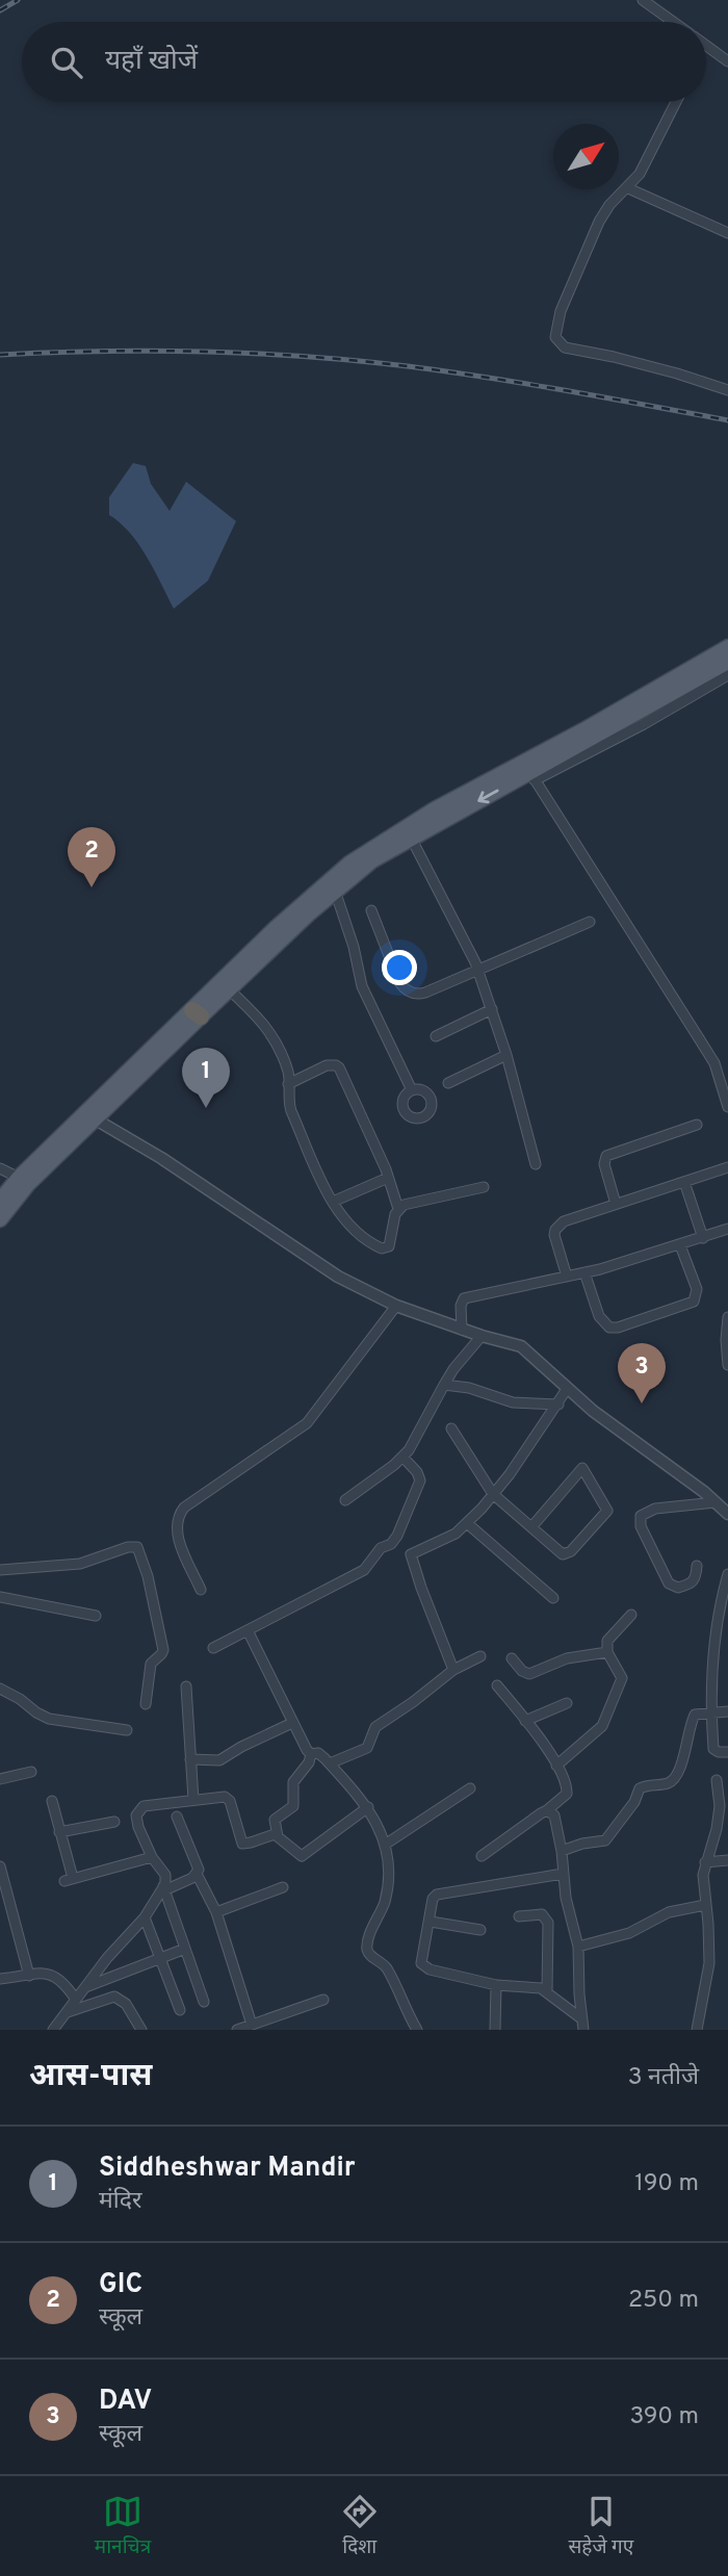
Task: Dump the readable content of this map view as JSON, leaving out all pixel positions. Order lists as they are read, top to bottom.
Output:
{
  "north": "top right",
  "page": {
    "search": "यहाँ खोजें",
    "pins": ["2", "1", "3"],
    "heading": ["आस-पास", "3 नतीजे"],
    "list": [
      {
        "mark": "1",
        "name": "Siddheshwar Mandir",
        "note": "मंदिर",
        "value": "190 m"
      },
      {
        "mark": "2",
        "name": "GIC",
        "note": "स्कूल",
        "value": "250 m"
      },
      {
        "mark": "3",
        "name": "DAV",
        "note": "स्कूल",
        "value": "390 m"
      }
    ],
    "nav": ["मानचित्र", "दिशा", "सहेजे गए"]
  }
}
